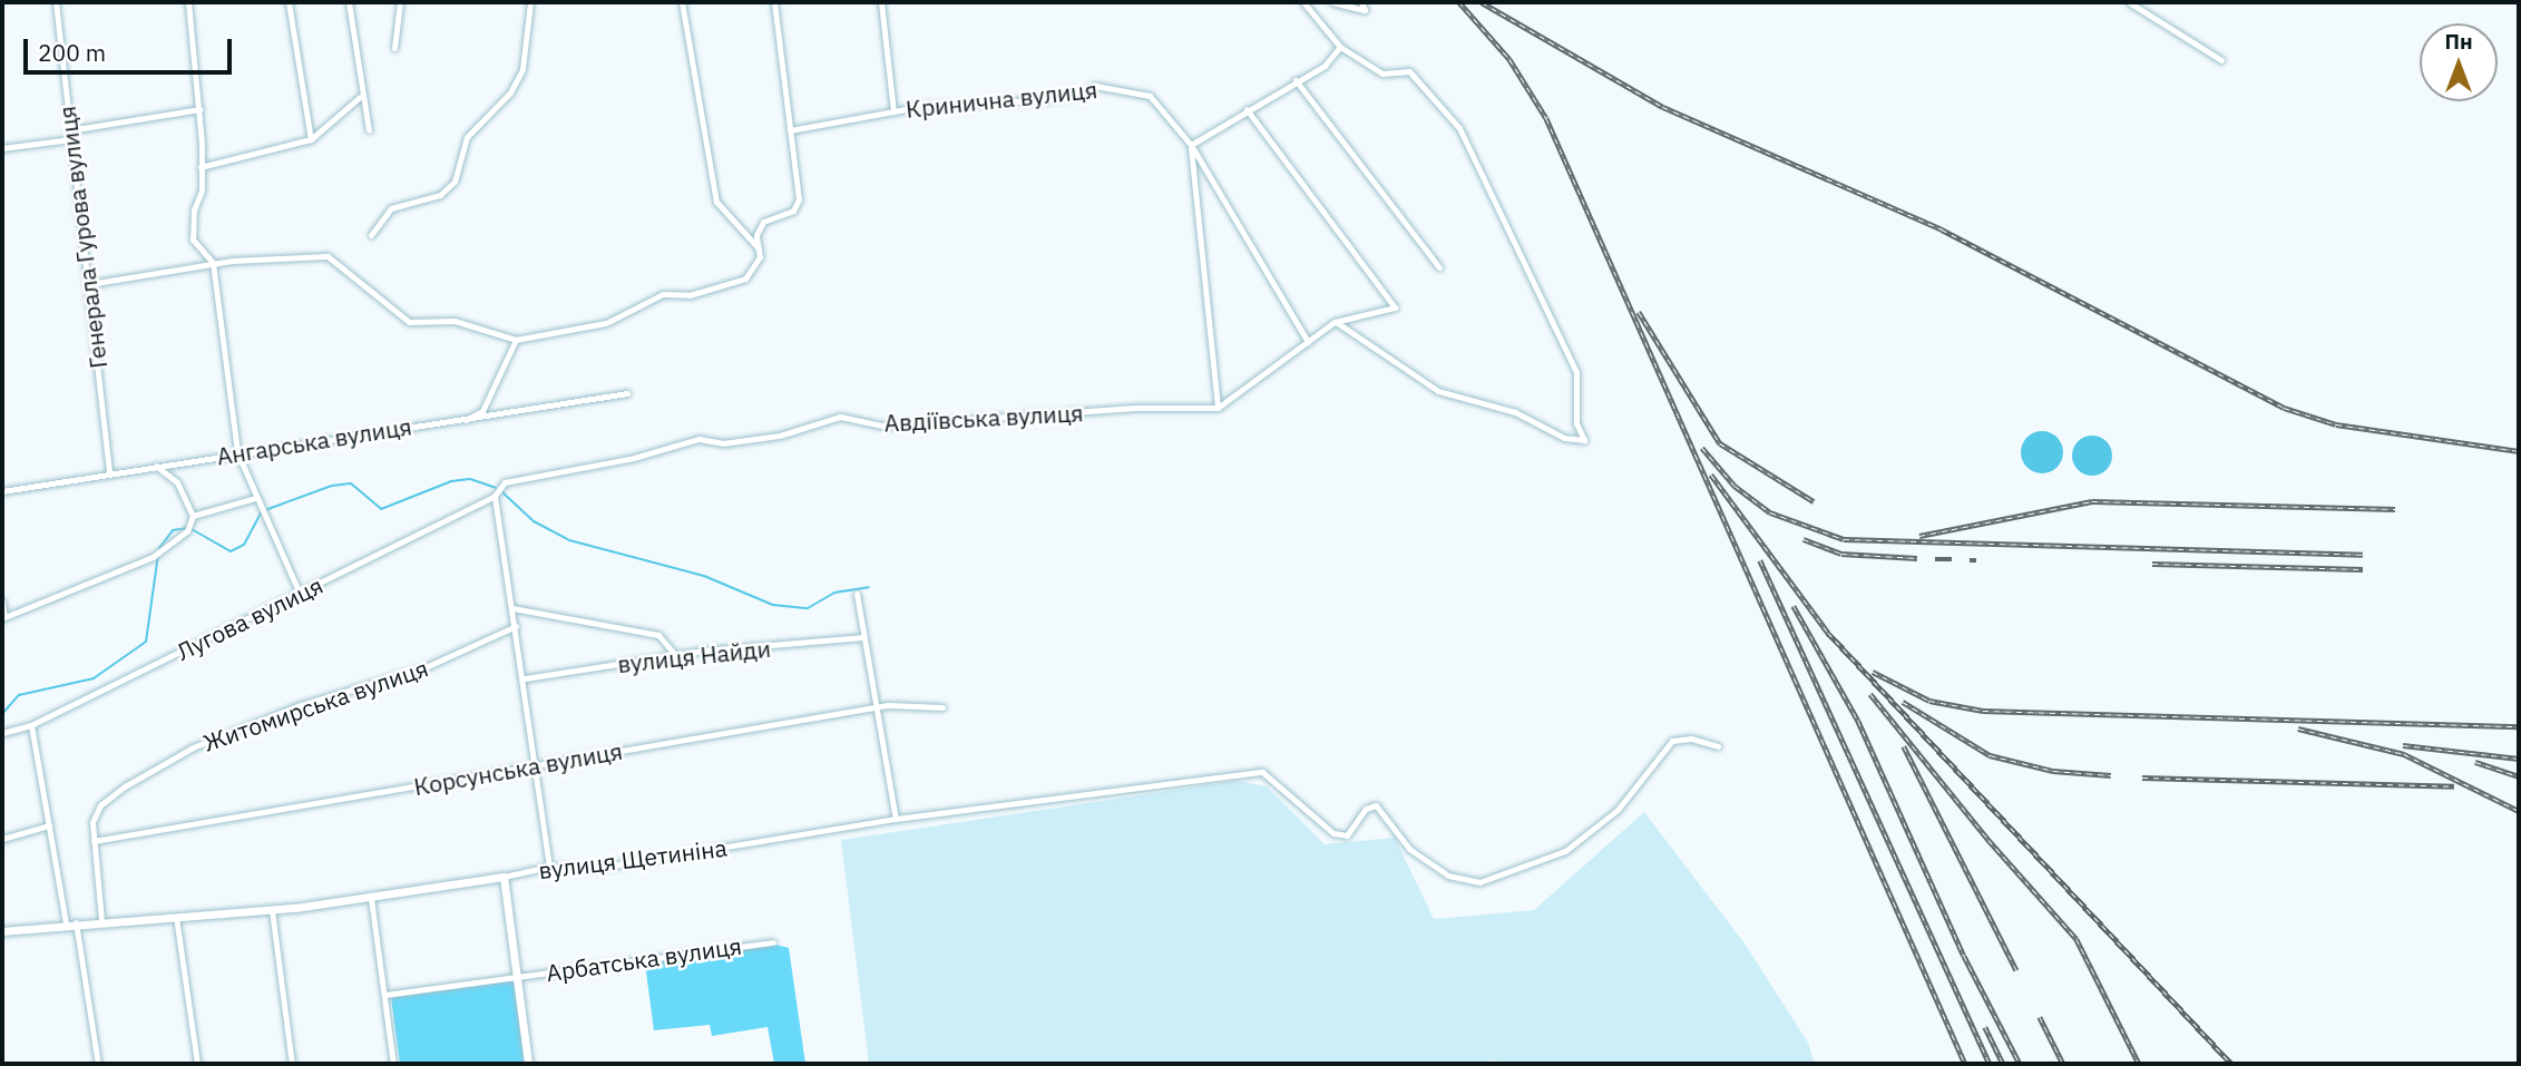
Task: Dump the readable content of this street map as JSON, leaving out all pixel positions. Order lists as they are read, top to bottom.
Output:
{
  "streets": {
    "street": [
      "Кринична вулиця",
      "Генерала Гурова вулиця",
      "Авдіївська вулиця",
      "Ангарська вулиця",
      "Лугова вулиця",
      "вулиця Найди",
      "Житомирська вулиця",
      "Корсунська вулиця",
      "вулиця Щетиніна",
      "Арбатська вулиця"
    ]
  },
  "crossings": [
    ["Генерала Гурова вулиця", "Ангарська вулиця"],
    ["Авдіївська вулиця", "Лугова вулиця"],
    ["Житомирська вулиця", "Корсунська вулиця"],
    ["Житомирська вулиця", "вулиця Щетиніна"]
  ],
  "scale_bar": "200 m",
  "north": "top"
}
